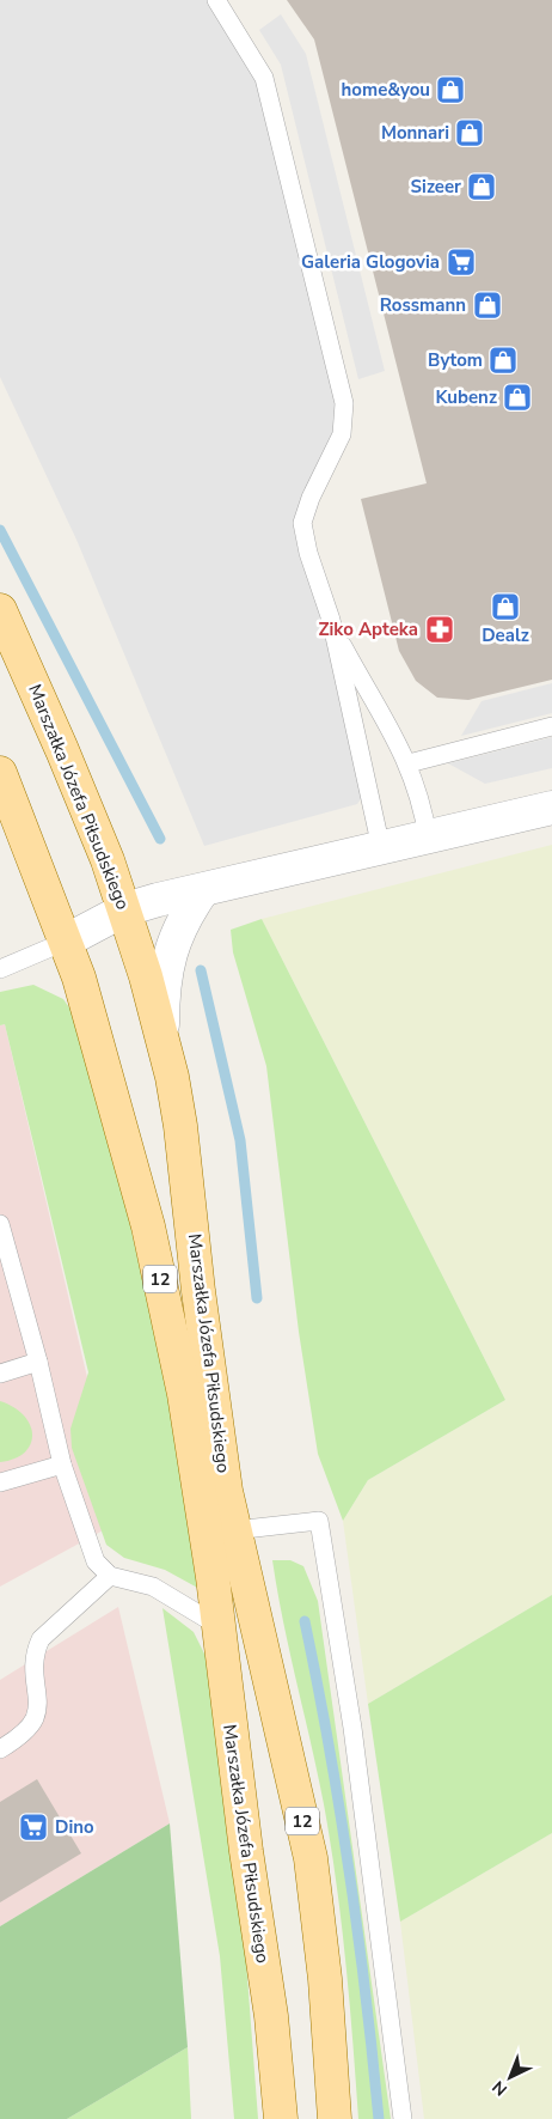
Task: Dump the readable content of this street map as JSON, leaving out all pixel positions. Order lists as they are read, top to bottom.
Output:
{
  "streets": {
    "main road": ["Marszałka Józefa Piłsudskiego", "12"]
  },
  "places": {
    "shop": [
      "home&you",
      "Monnari",
      "Sizeer",
      "Rossmann",
      "Bytom",
      "Kubenz",
      "Dealz"
    ],
    "supermarket": ["Galeria Glogovia", "Dino"],
    "pharmacy": ["Ziko Apteka"]
  },
  "north": "bottom left"
}
